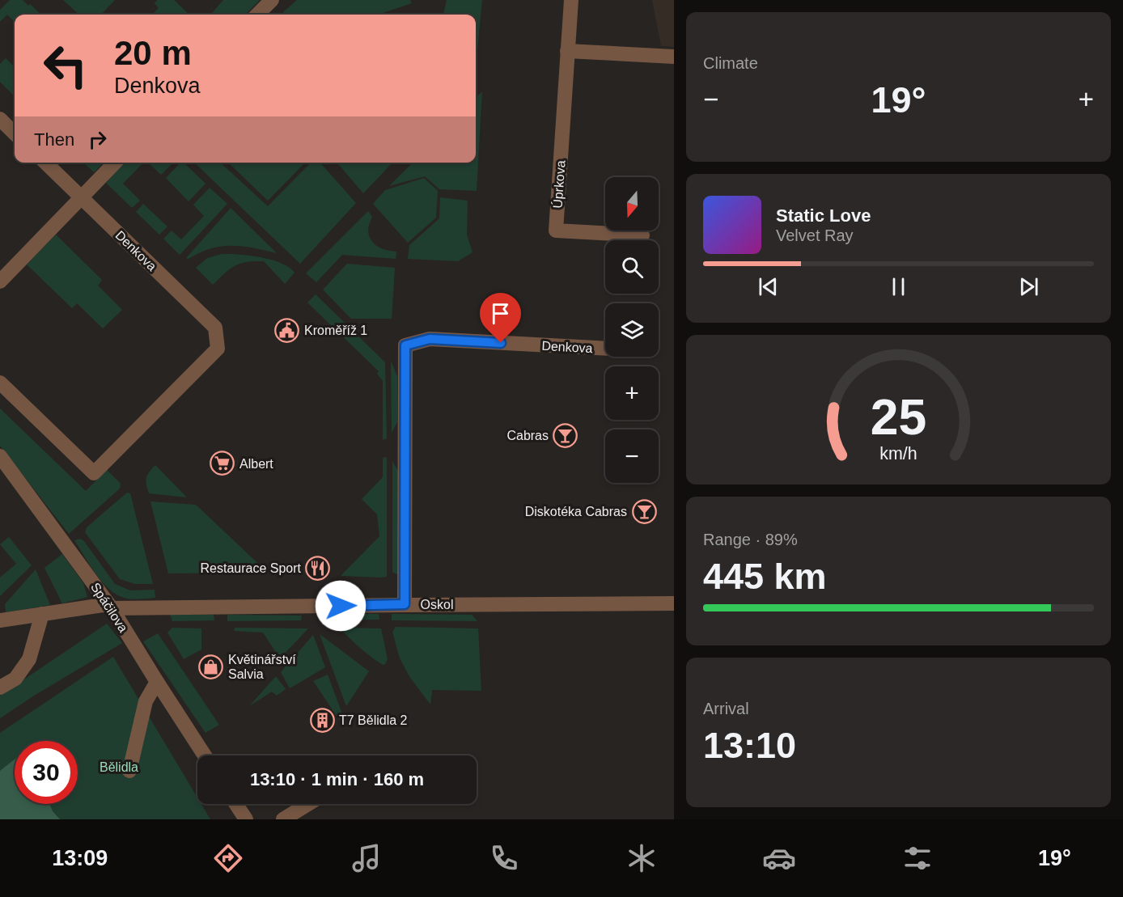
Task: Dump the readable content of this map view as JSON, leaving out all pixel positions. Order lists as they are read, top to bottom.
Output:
{
  "streets": {
    "street": [
      "Úprkova",
      "Denkova",
      "Oskol",
      "Spáčilova"
    ]
  },
  "crossings": [
    ["Denkova", "Oskol"],
    ["Oskol", "Spáčilova"]
  ],
  "parks": ["Bělidla"],
  "places": {
    "public building": ["Kroměříž 1"],
    "bar": ["Cabras", "Diskotéka Cabras"],
    "supermarket": ["Albert"],
    "restaurant": ["Restaurace Sport"],
    "shop": ["Květinářství Salvia"],
    "building": ["T7 Bělidla 2"]
  },
  "north": "bottom",
  "page": {
    "tile": [
      "Climate",
      ["Range · 89%", "445 km"],
      ["Arrival", "13:10"]
    ],
    "turn": ["20 m", "Denkova"],
    "heat": ["−", "19°", "+"],
    "then": "Then",
    "map_buttons": ["+", "−"],
    "song": ["Static Love", "Velvet Ray"],
    "limit": "30",
    "trip": "13:10 · 1 min · 160 m",
    "tabs": ["13:09", "19°"],
    "gauge": ["25", "km/h"]
  }
}
